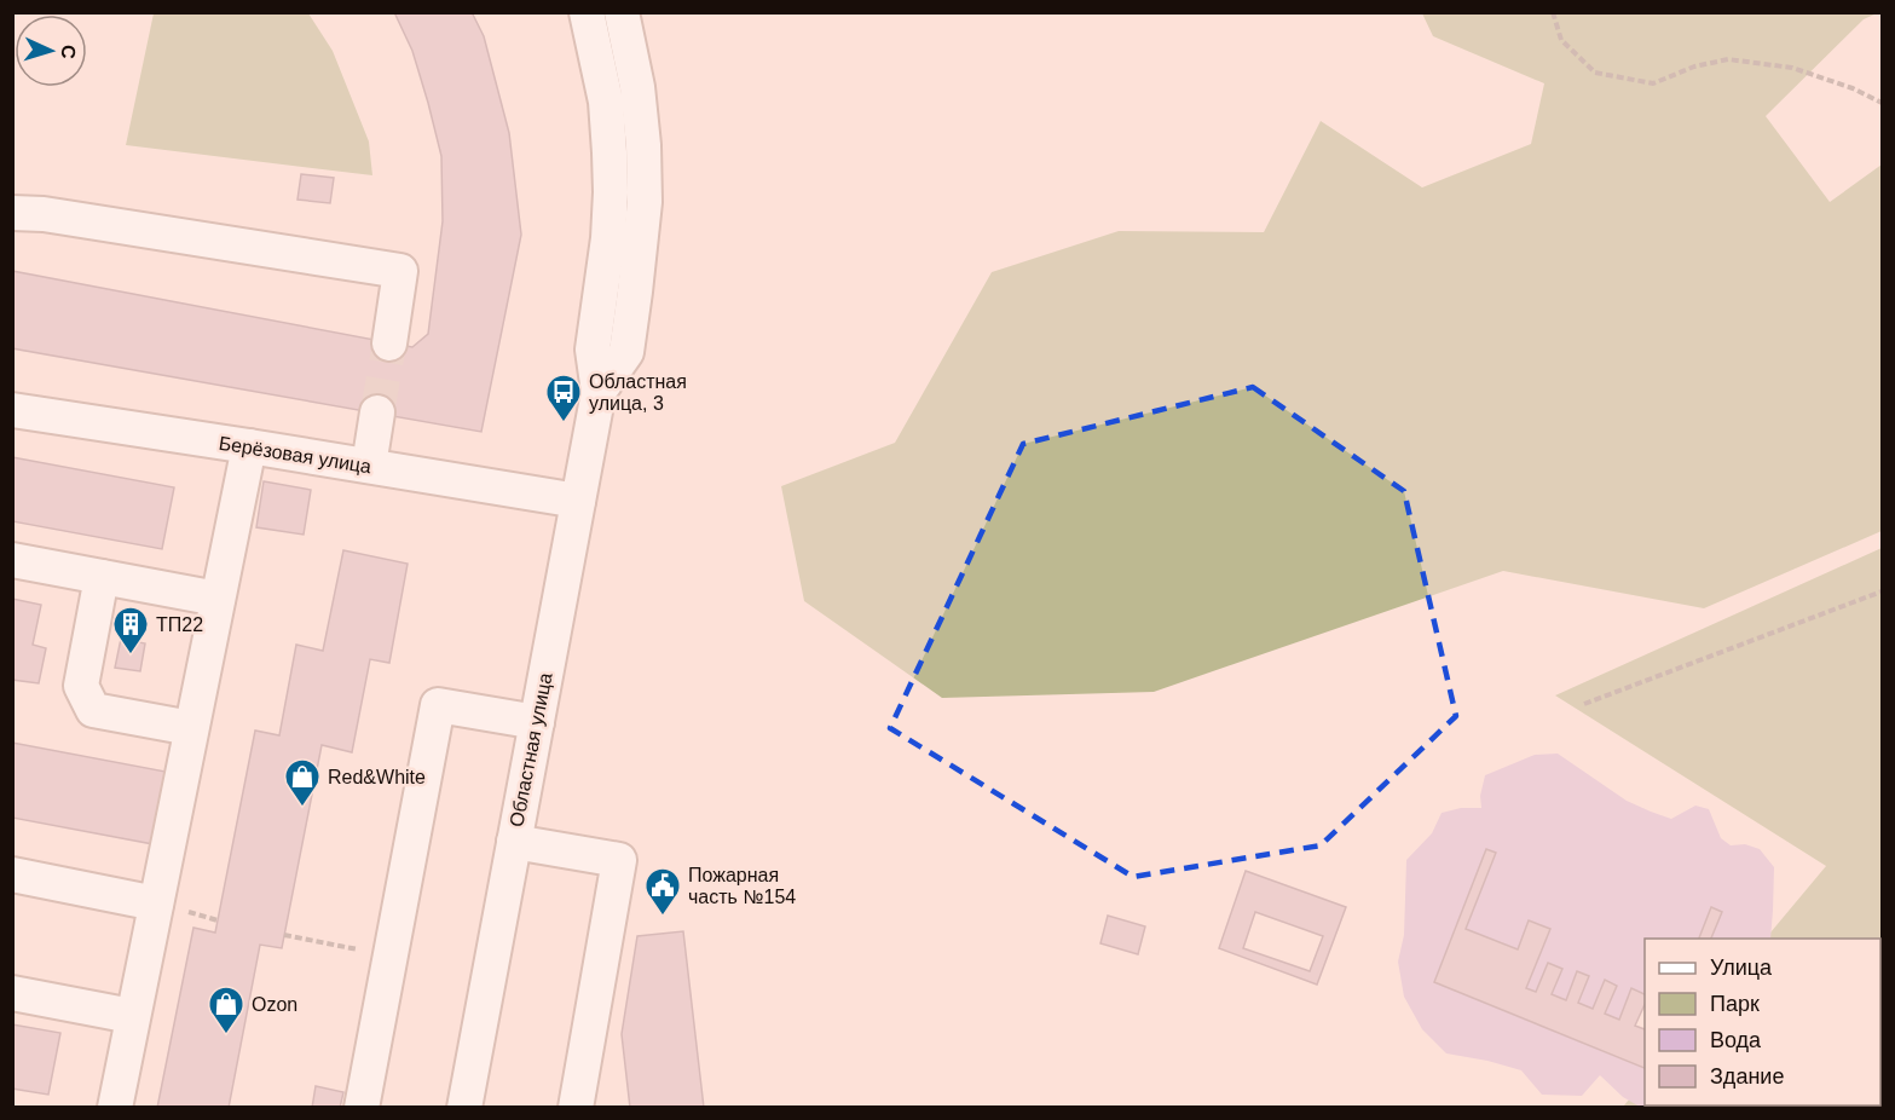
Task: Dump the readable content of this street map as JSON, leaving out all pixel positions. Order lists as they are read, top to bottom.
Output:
{
  "streets": {
    "street": ["Берёзовая улица", "Областная улица"]
  },
  "crossings": [
    ["Берёзовая улица", "Областная улица"]
  ],
  "places": {
    "bus stop": ["Областная улица, 3"],
    "building": ["ТП22"],
    "shop": ["Red&White", "Ozon"],
    "public building": ["Пожарная часть №154"]
  },
  "legend": [
    "Улица",
    "Парк",
    "Вода",
    "Здание"
  ],
  "north": "right"
}
